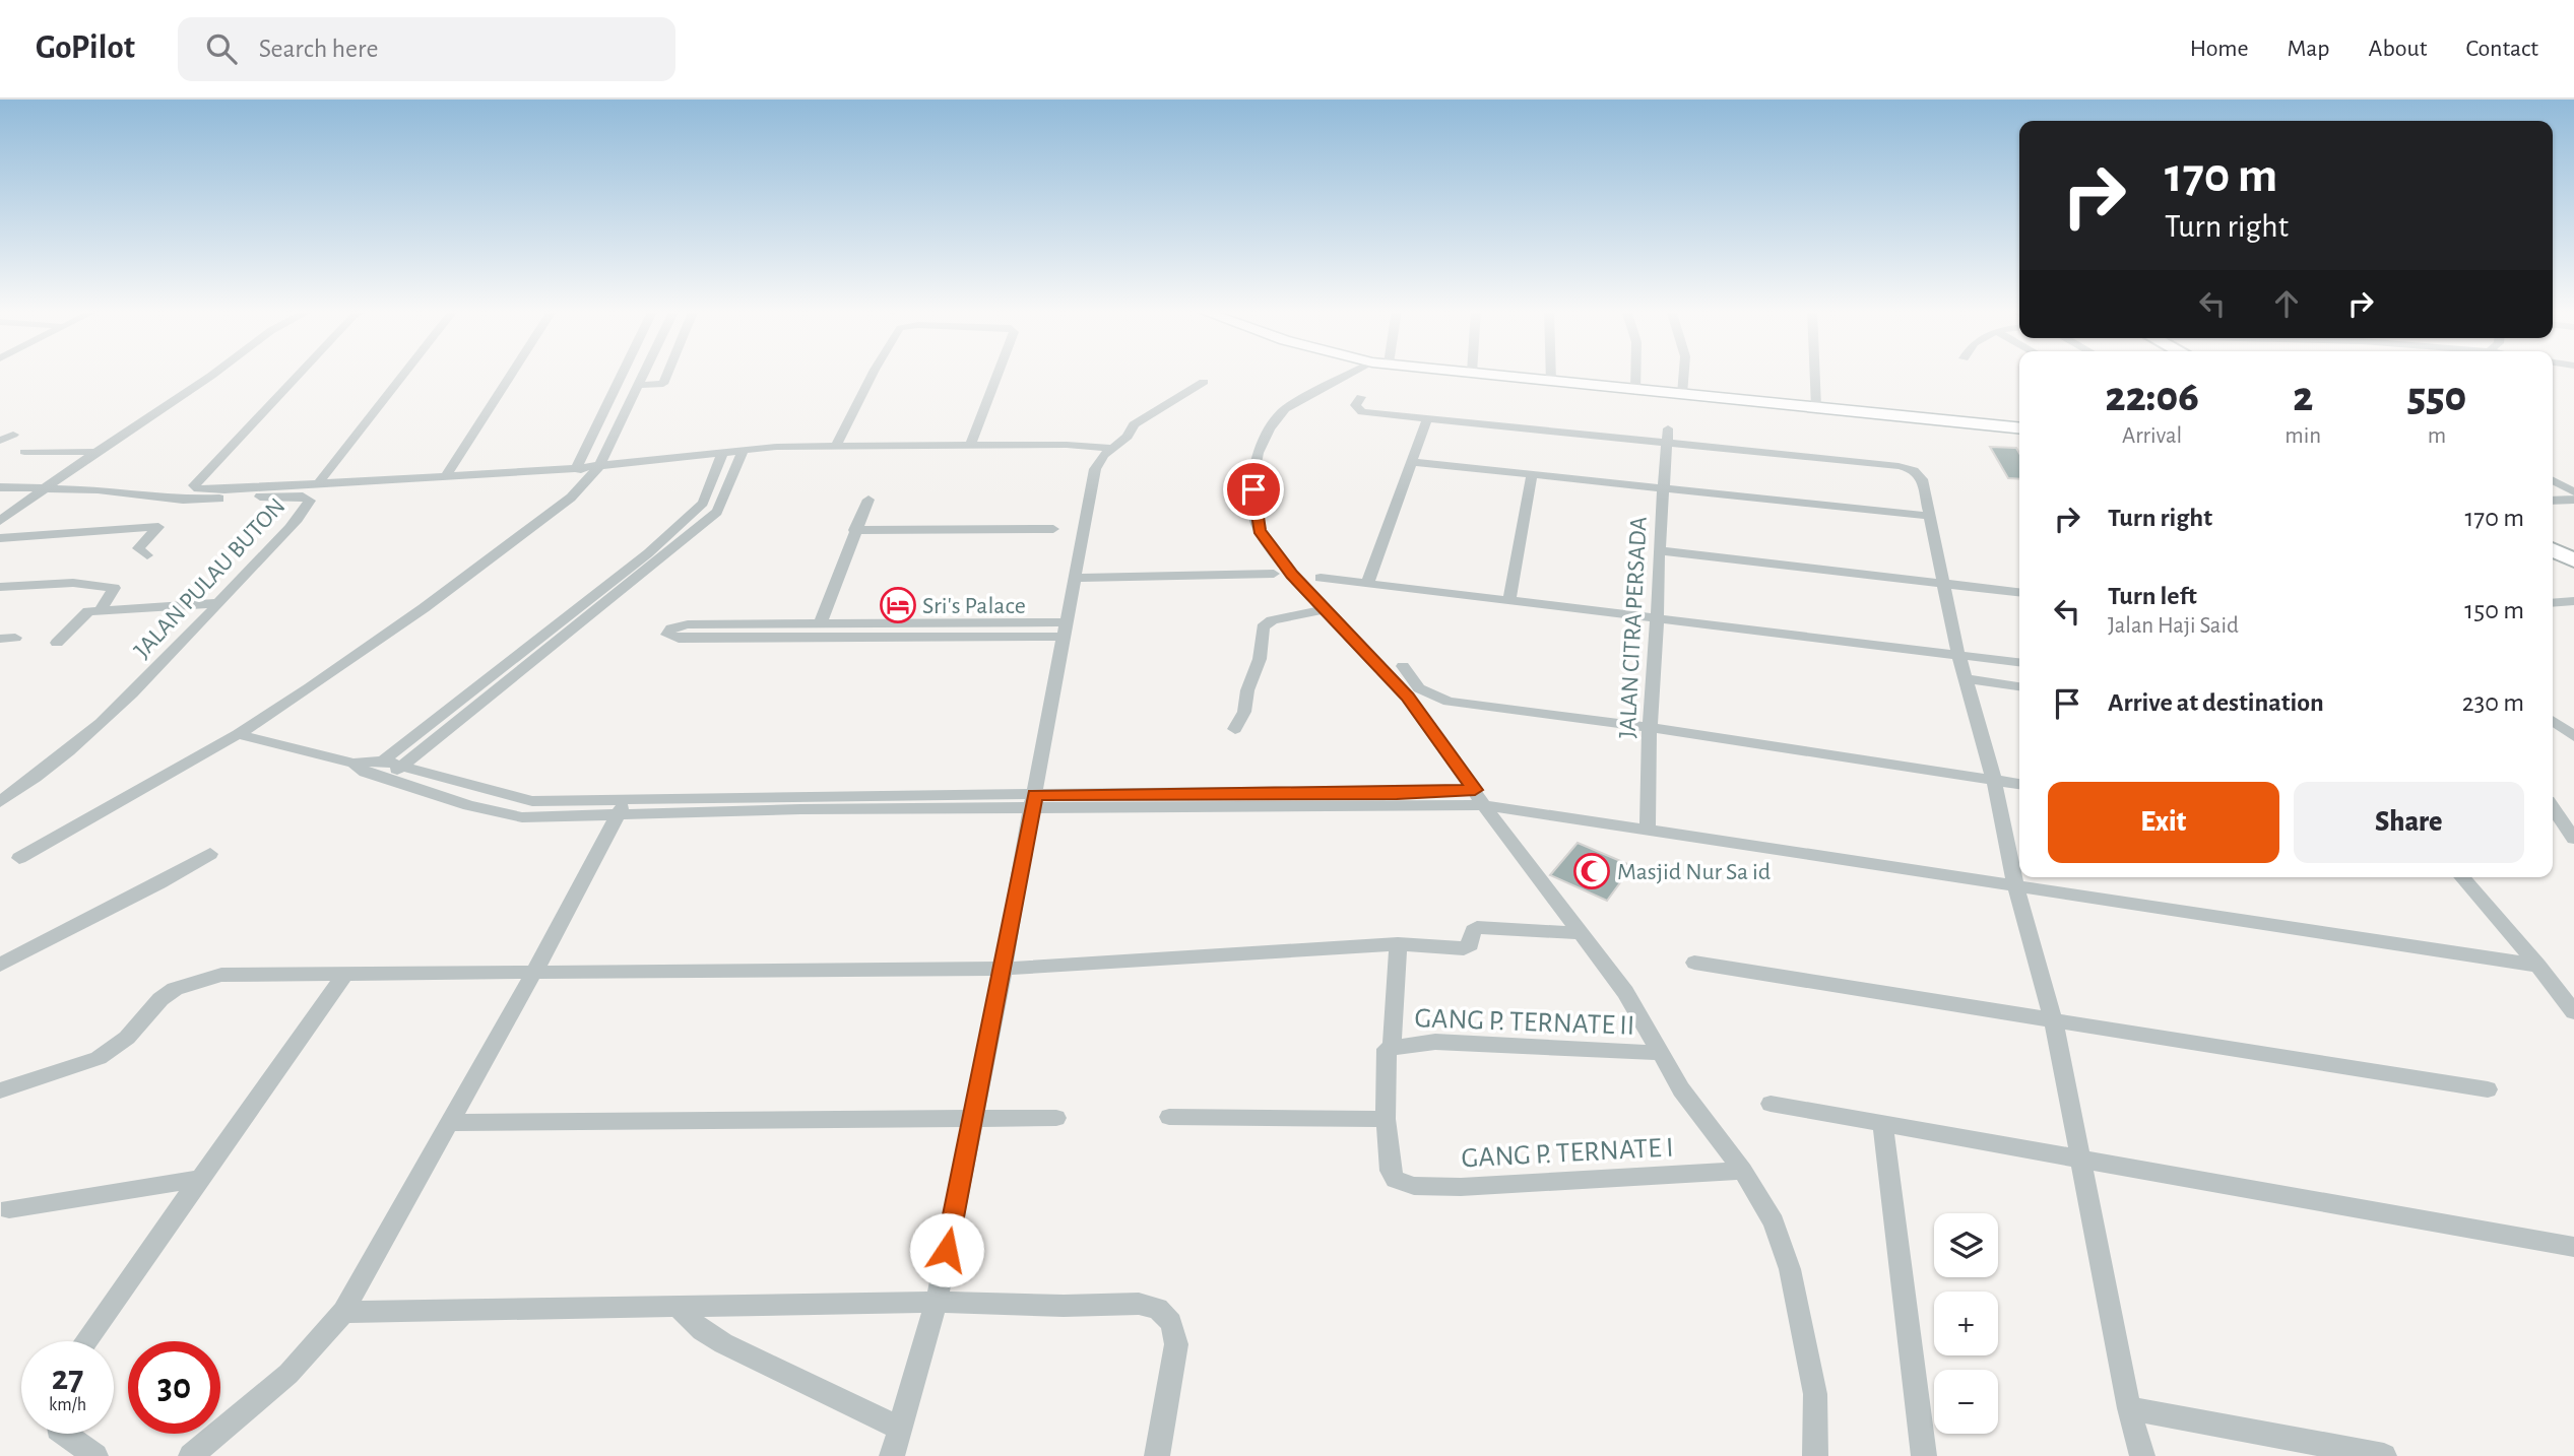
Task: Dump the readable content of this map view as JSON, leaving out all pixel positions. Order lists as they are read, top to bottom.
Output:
{
  "streets": {
    "street": [
      "JALAN PULAU BUTON",
      "JALAN CITRA PERSADA",
      "GANG P. TERNATE II",
      "GANG P. TERNATE I"
    ]
  },
  "places": {
    "hotel": ["Sri's Palace"],
    "mosque": ["Masjid Nur Sa id"]
  },
  "page": {
    "header": "GoPilot",
    "search": "Search here",
    "nav": [
      "Home",
      "Map",
      "About",
      "Contact"
    ],
    "turn": ["170 m", "Turn right"],
    "eta": [
      "22:06",
      "Arrival",
      "2",
      "min",
      "550",
      "m"
    ],
    "list": [
      {
        "name": "Turn right",
        "value": "170 m"
      },
      {
        "name": "Turn left",
        "note": "Jalan Haji Said",
        "value": "150 m"
      },
      {
        "name": "Arrive at destination",
        "value": "230 m"
      }
    ],
    "buttons": ["Exit", "Share"],
    "map_buttons": ["+", "−"],
    "speed": "27 km/h",
    "limit": "30"
  }
}
